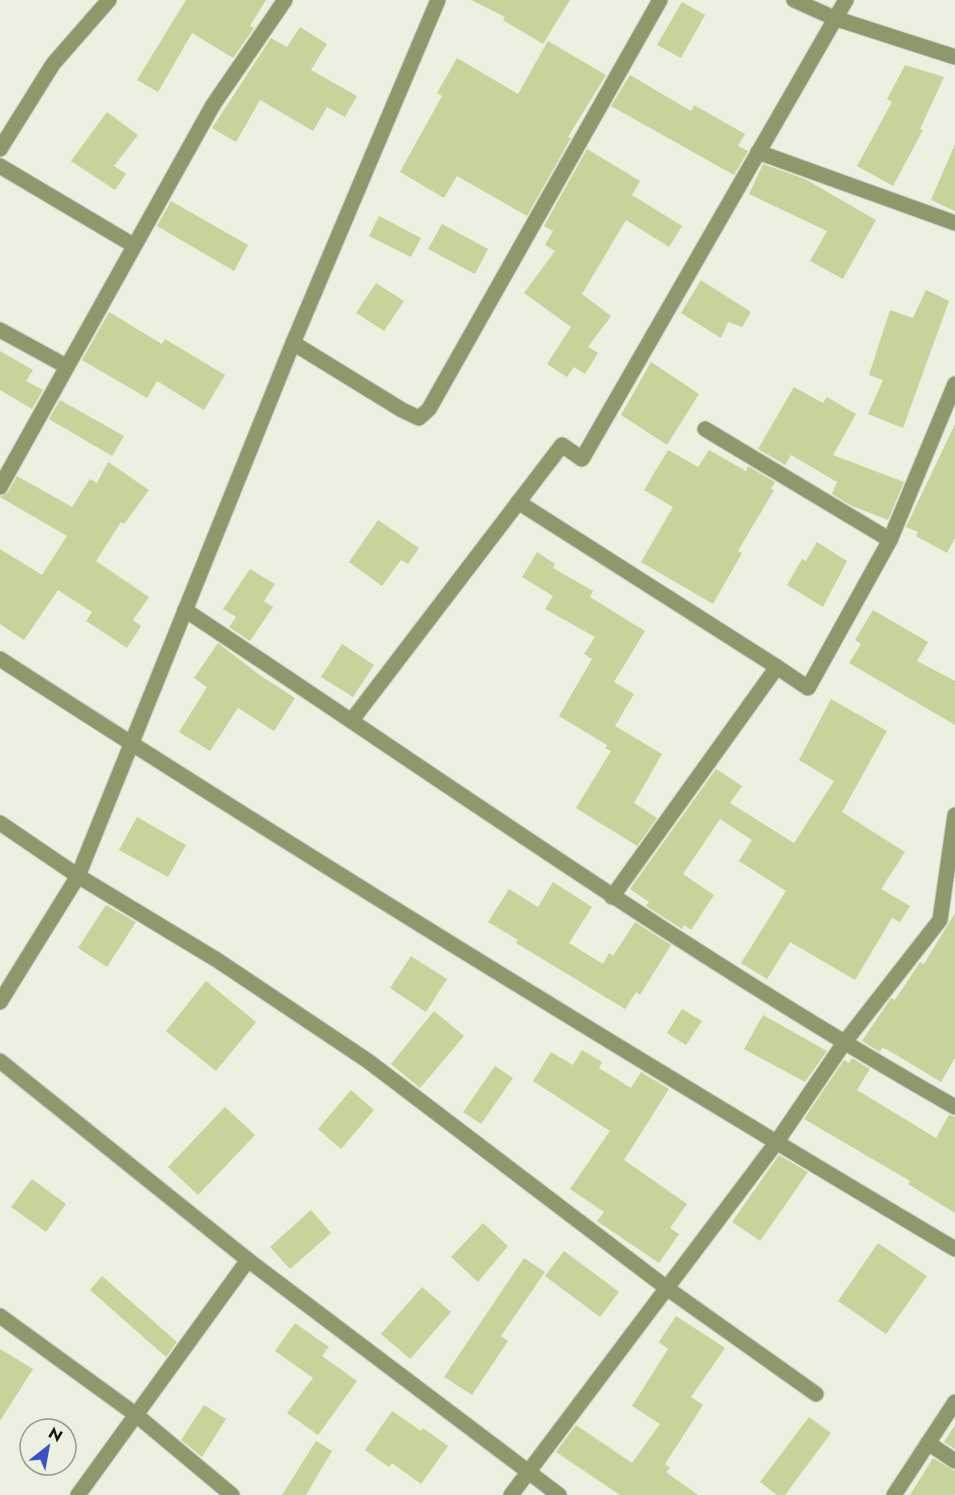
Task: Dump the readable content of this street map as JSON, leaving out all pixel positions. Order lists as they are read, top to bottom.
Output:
{
  "north": "top right"
}
